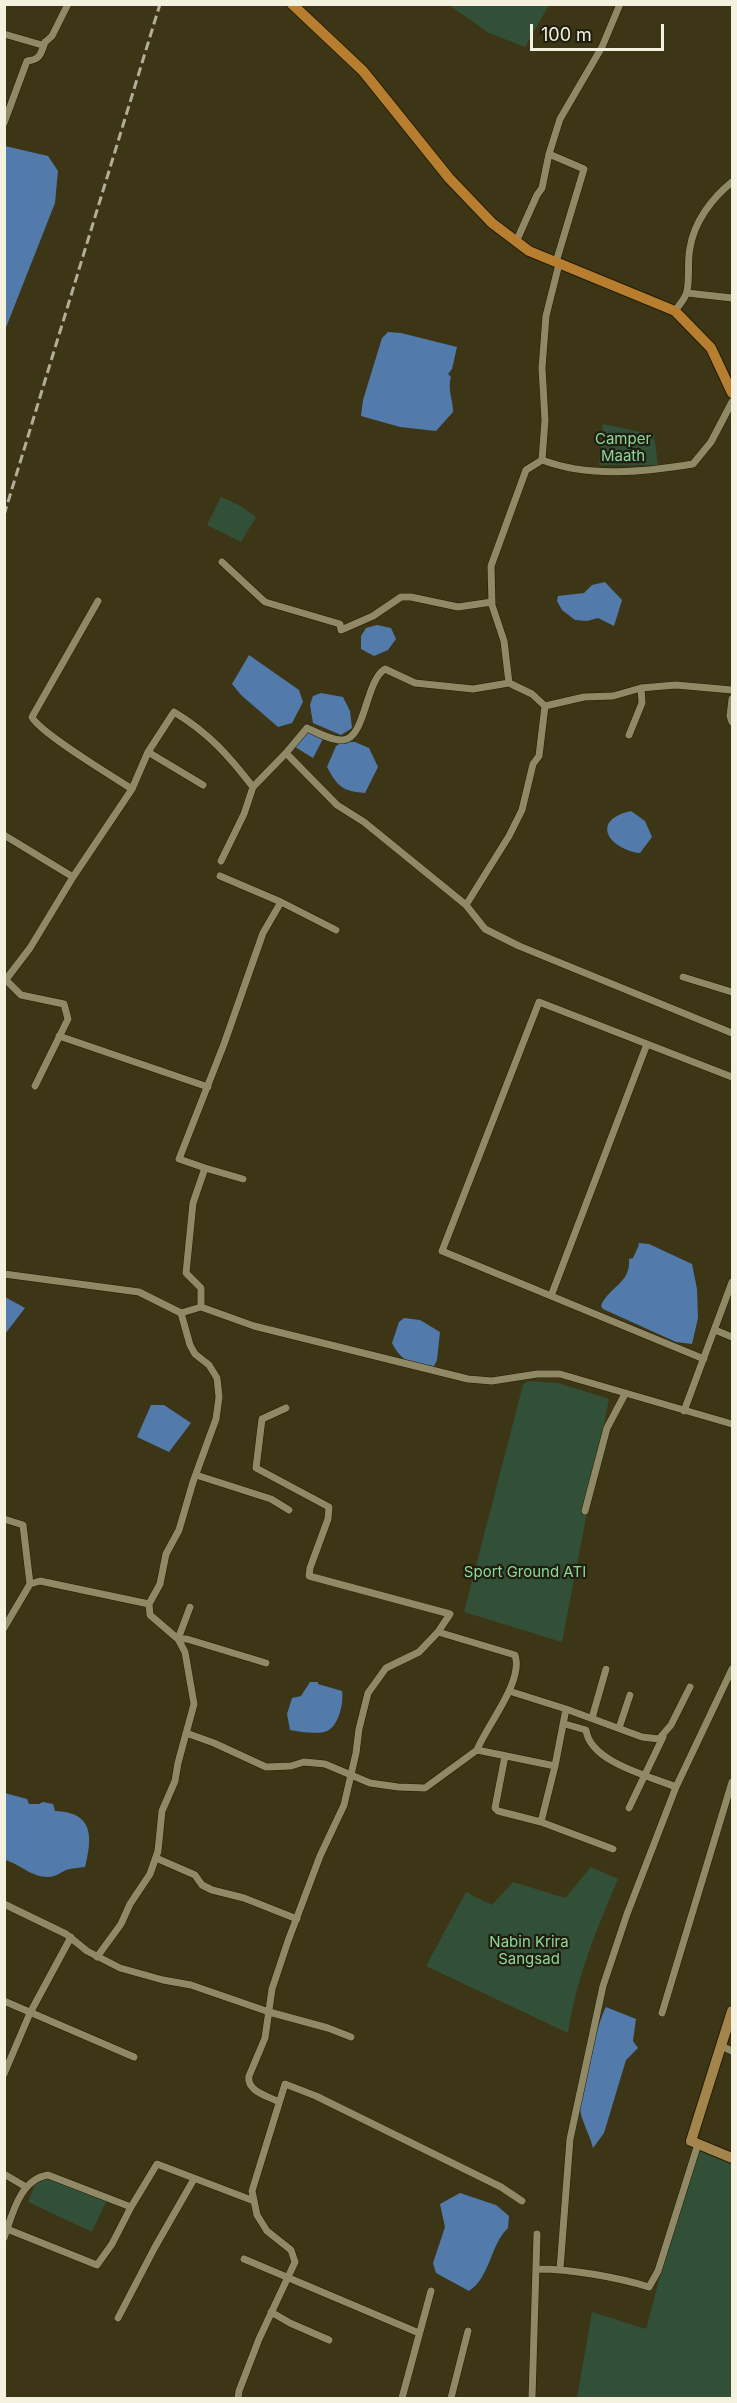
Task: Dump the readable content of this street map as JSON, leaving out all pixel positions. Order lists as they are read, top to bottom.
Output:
{
  "parks": ["Camper Maath", "Sport Ground ATI", "Nabin Krira Sangsad"],
  "scale_bar": "100 m"
}
